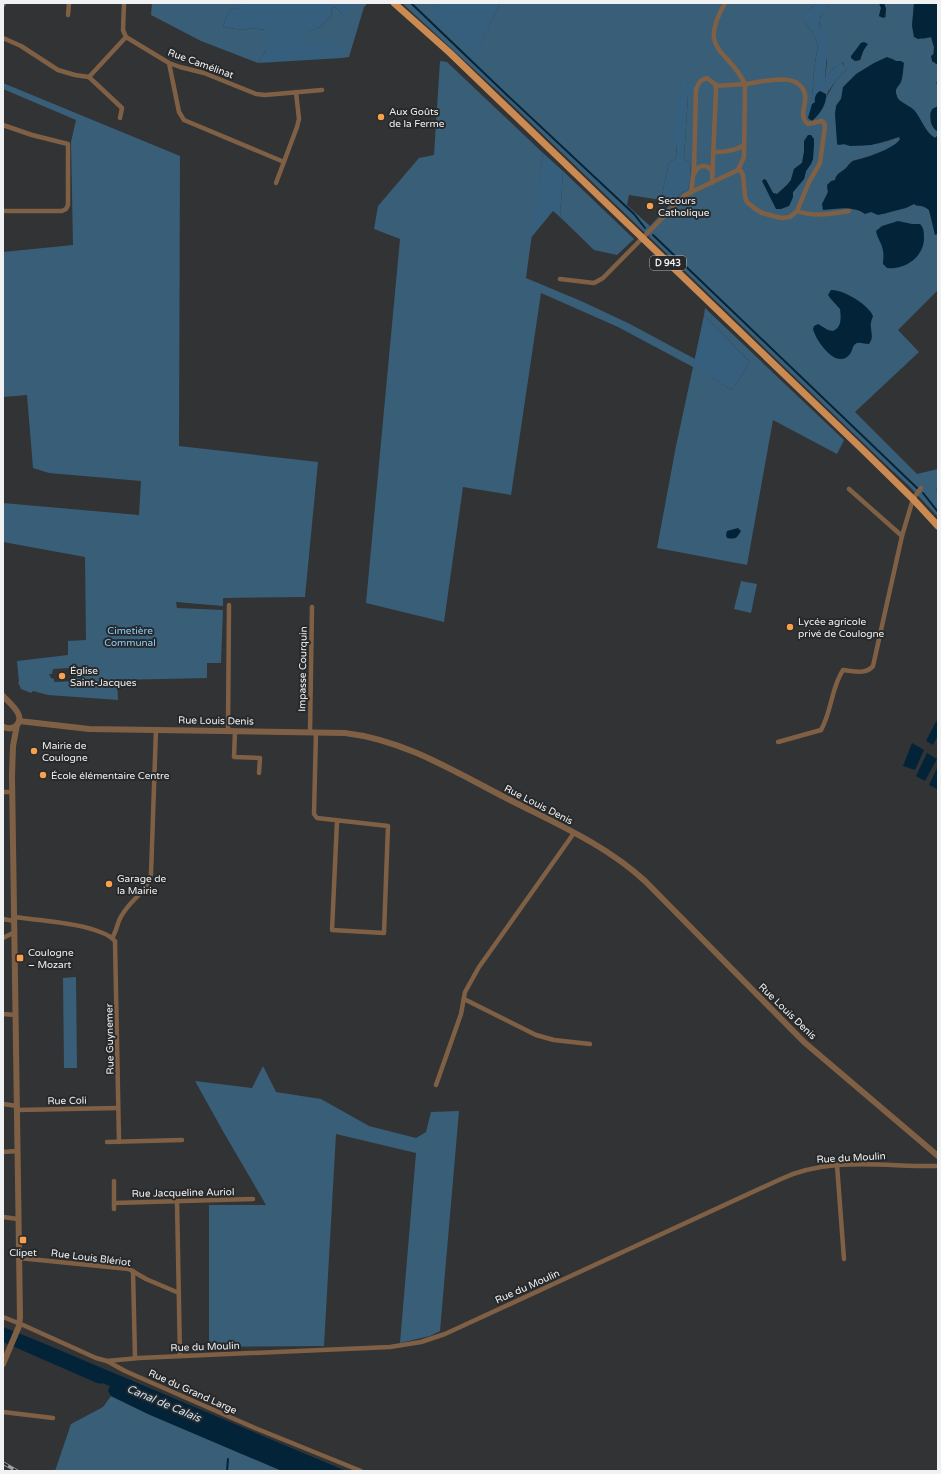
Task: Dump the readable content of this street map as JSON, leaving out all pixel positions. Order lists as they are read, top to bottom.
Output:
{
  "streets": {
    "main road": ["D 943"],
    "street": [
      "Rue Camélinat",
      "Impasse Courquin",
      "Rue Louis Denis",
      "Rue Guynemer",
      "Rue Coli",
      "Rue du Moulin",
      "Rue Jacqueline Auriol",
      "Rue Louis Blériot",
      "Rue du Grand Large"
    ]
  },
  "crossings": [
    ["Impasse Courquin", "Rue Louis Denis"],
    ["Rue Guynemer", "Rue Coli"],
    ["Rue du Moulin", "Rue du Grand Large"]
  ],
  "water": ["Canal de Calais"],
  "parks": ["Cimetière Communal"],
  "places": {
    "other": [
      "Aux Goûts de la Ferme",
      "Secours Catholique",
      "Lycée agricole privé de Coulogne",
      "Église Saint-Jacques",
      "Mairie de Coulogne",
      "École élémentaire Centre",
      "Garage de la Mairie"
    ],
    "transit": ["Coulogne – Mozart", "Clipet"]
  }
}
